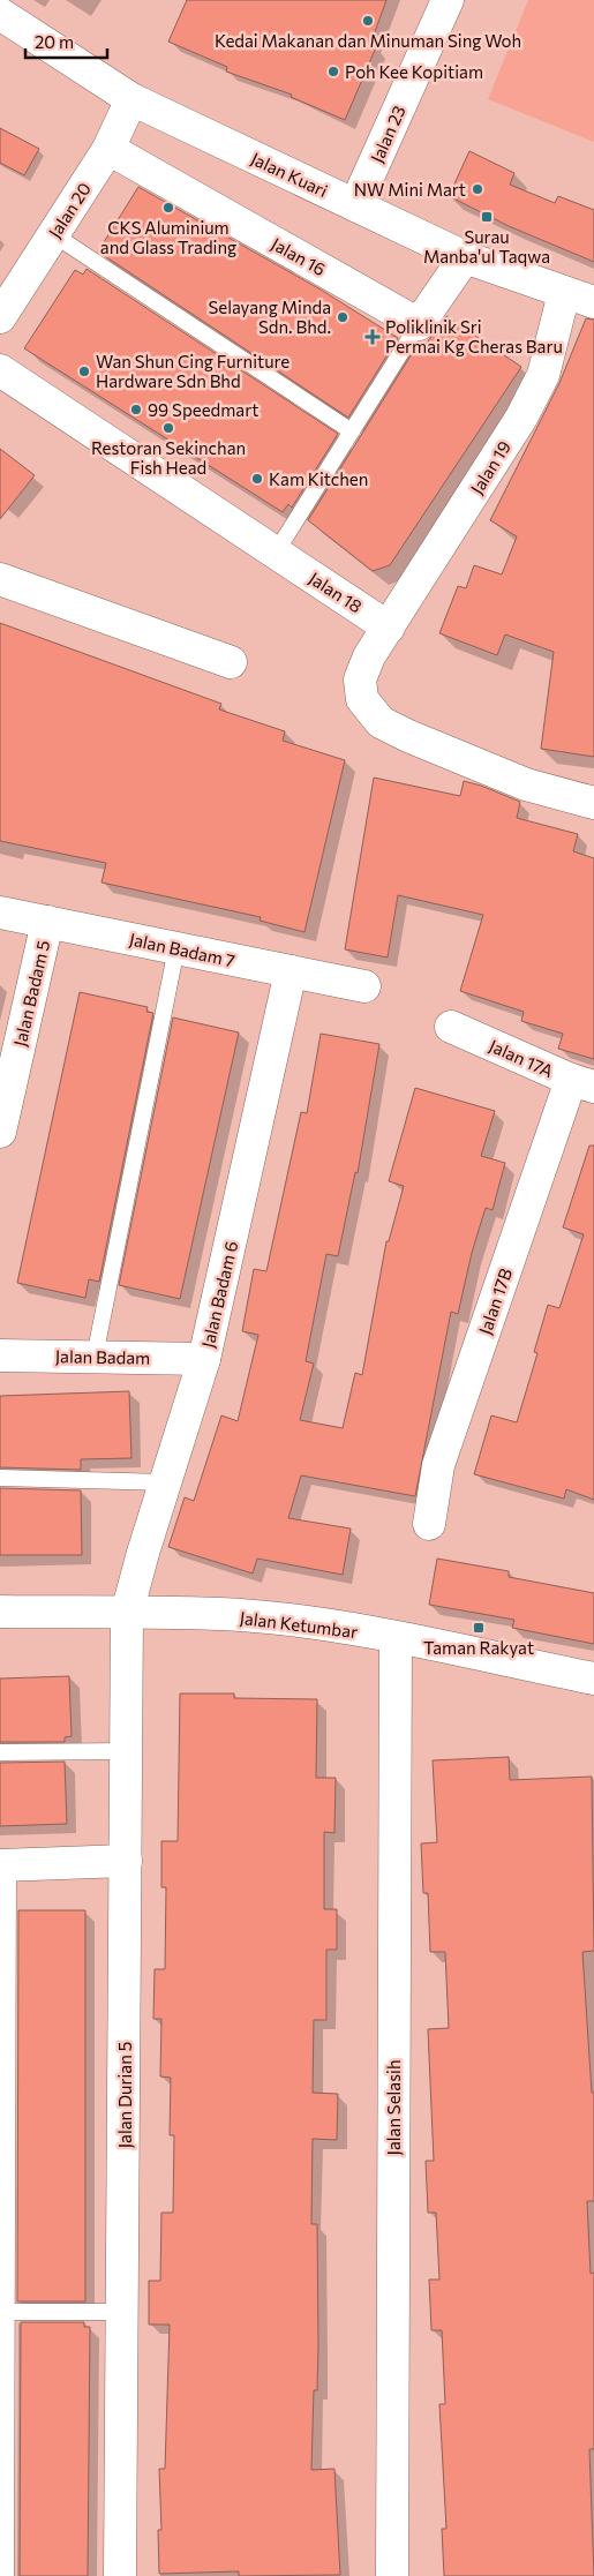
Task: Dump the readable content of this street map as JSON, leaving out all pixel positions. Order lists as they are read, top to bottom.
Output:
{
  "streets": {
    "street": [
      "Jalan 23",
      "Jalan Kuari",
      "Jalan 20",
      "Jalan 16",
      "Jalan 19",
      "Jalan 18",
      "Jalan Badam 7",
      "Jalan Badam 5",
      "Jalan 17A",
      "Jalan Badam 6",
      "Jalan 17B",
      "Jalan Badam",
      "Jalan Ketumbar",
      "Jalan Durian 5",
      "Jalan Selasih"
    ]
  },
  "crossings": [
    ["Jalan 23", "Jalan Kuari"],
    ["Jalan Kuari", "Jalan 20"],
    ["Jalan Kuari", "Jalan 19"],
    ["Jalan 20", "Jalan 16"],
    ["Jalan 19", "Jalan 18"],
    ["Jalan Badam 7", "Jalan Badam 5"],
    ["Jalan Badam 7", "Jalan Badam 6"],
    ["Jalan 17A", "Jalan 17B"],
    ["Jalan Badam 6", "Jalan Badam"],
    ["Jalan Badam 6", "Jalan Ketumbar"],
    ["Jalan Badam 6", "Jalan Durian 5"],
    ["Jalan Ketumbar", "Jalan Durian 5"],
    ["Jalan Ketumbar", "Jalan Selasih"]
  ],
  "places": {
    "other": [
      "Kedai Makanan dan Minuman Sing Woh",
      "Poh Kee Kopitiam",
      "NW Mini Mart",
      "CKS Aluminium and Glass Trading",
      "Selayang Minda Sdn. Bhd.",
      "Wan Shun Cing Furniture Hardware Sdn Bhd",
      "99 Speedmart",
      "Restoran Sekinchan Fish Head",
      "Kam Kitchen"
    ],
    "transit": ["Surau Manba'ul Taqwa", "Taman Rakyat"],
    "health": ["Poliklinik Sri Permai Kg Cheras Baru"]
  },
  "scale_bar": "20 m"
}
